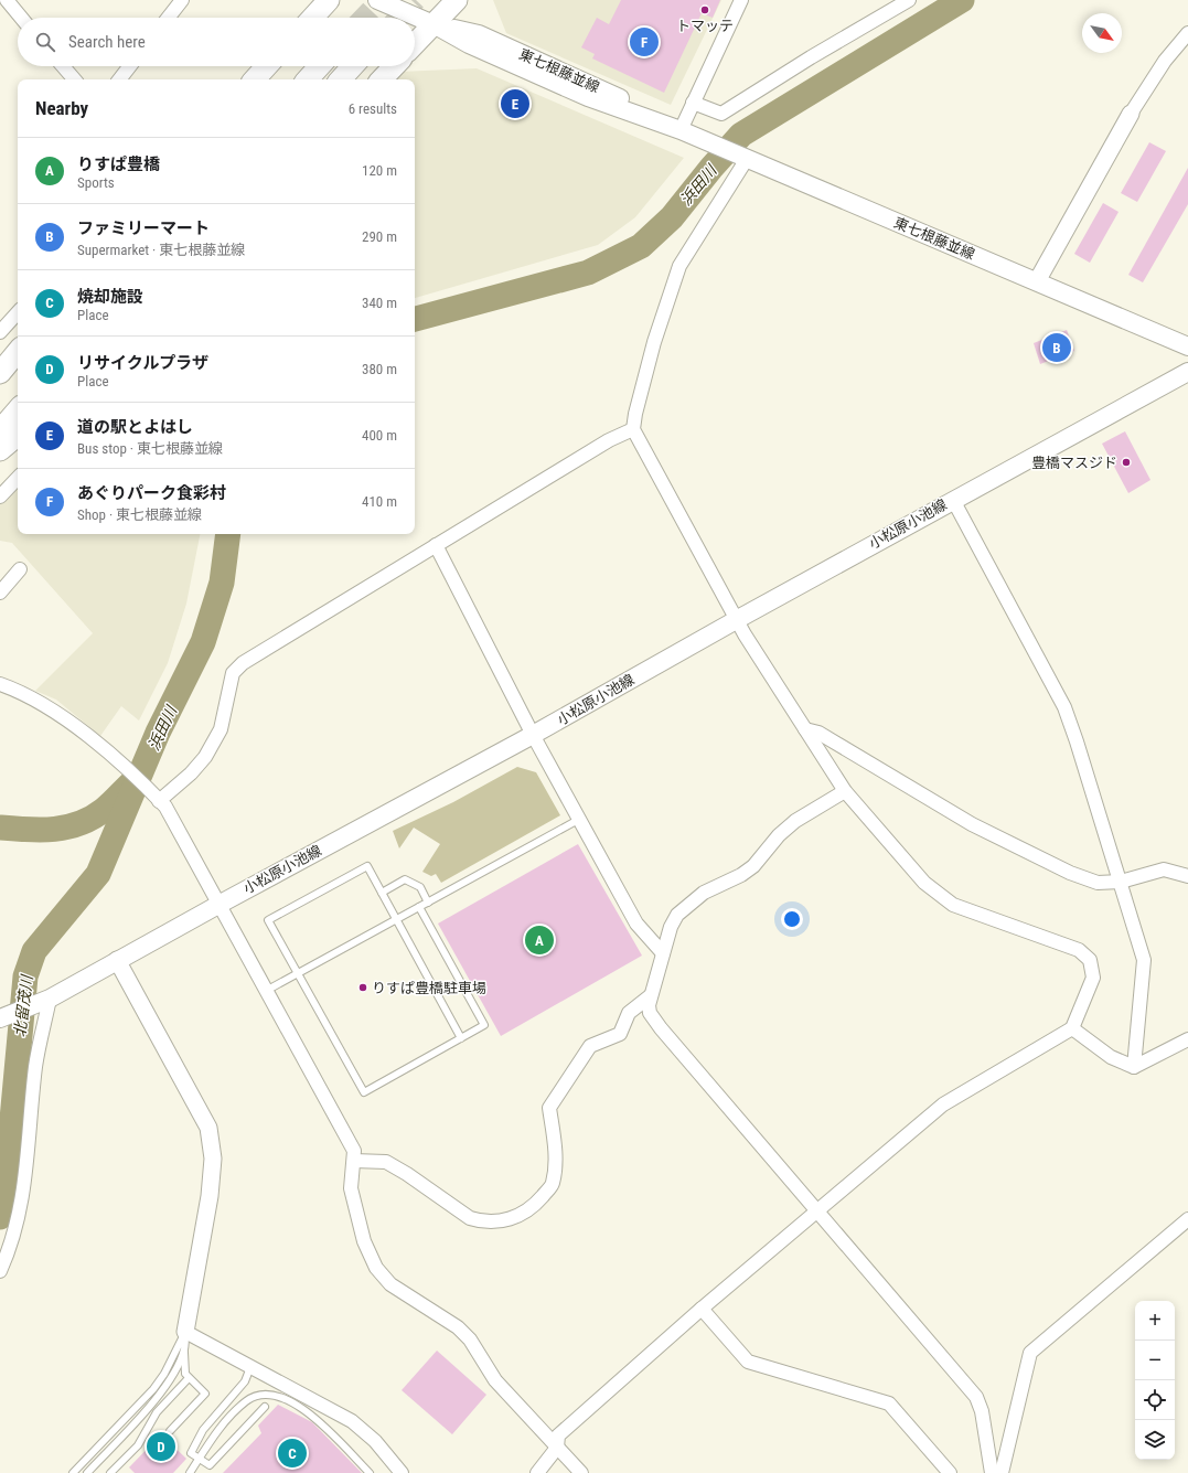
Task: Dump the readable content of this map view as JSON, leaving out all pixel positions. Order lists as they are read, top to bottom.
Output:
{
  "streets": {
    "main road": ["東七根藤並線", "小松原小池線"]
  },
  "water": ["浜田川", "北留茂川"],
  "places": ["トマッテ", "豊橋マスジド", "りすぱ豊橋駐車場"],
  "north": "bottom right",
  "page": {
    "search": "Search here",
    "pins": [
      "F",
      "E",
      "B",
      "A",
      "D",
      "C"
    ],
    "heading": ["Nearby", "6 results"],
    "list": [
      {
        "mark": "A",
        "name": "りすぱ豊橋",
        "note": "Sports",
        "value": "120 m"
      },
      {
        "mark": "B",
        "name": "ファミリーマート",
        "note": "Supermarket · 東七根藤並線",
        "value": "290 m"
      },
      {
        "mark": "C",
        "name": "焼却施設",
        "note": "Place",
        "value": "340 m"
      },
      {
        "mark": "D",
        "name": "リサイクルプラザ",
        "note": "Place",
        "value": "380 m"
      },
      {
        "mark": "E",
        "name": "道の駅とよはし",
        "note": "Bus stop · 東七根藤並線",
        "value": "400 m"
      },
      {
        "mark": "F",
        "name": "あぐりパーク食彩村",
        "note": "Shop · 東七根藤並線",
        "value": "410 m"
      }
    ],
    "map_buttons": ["+", "−"]
  }
}
